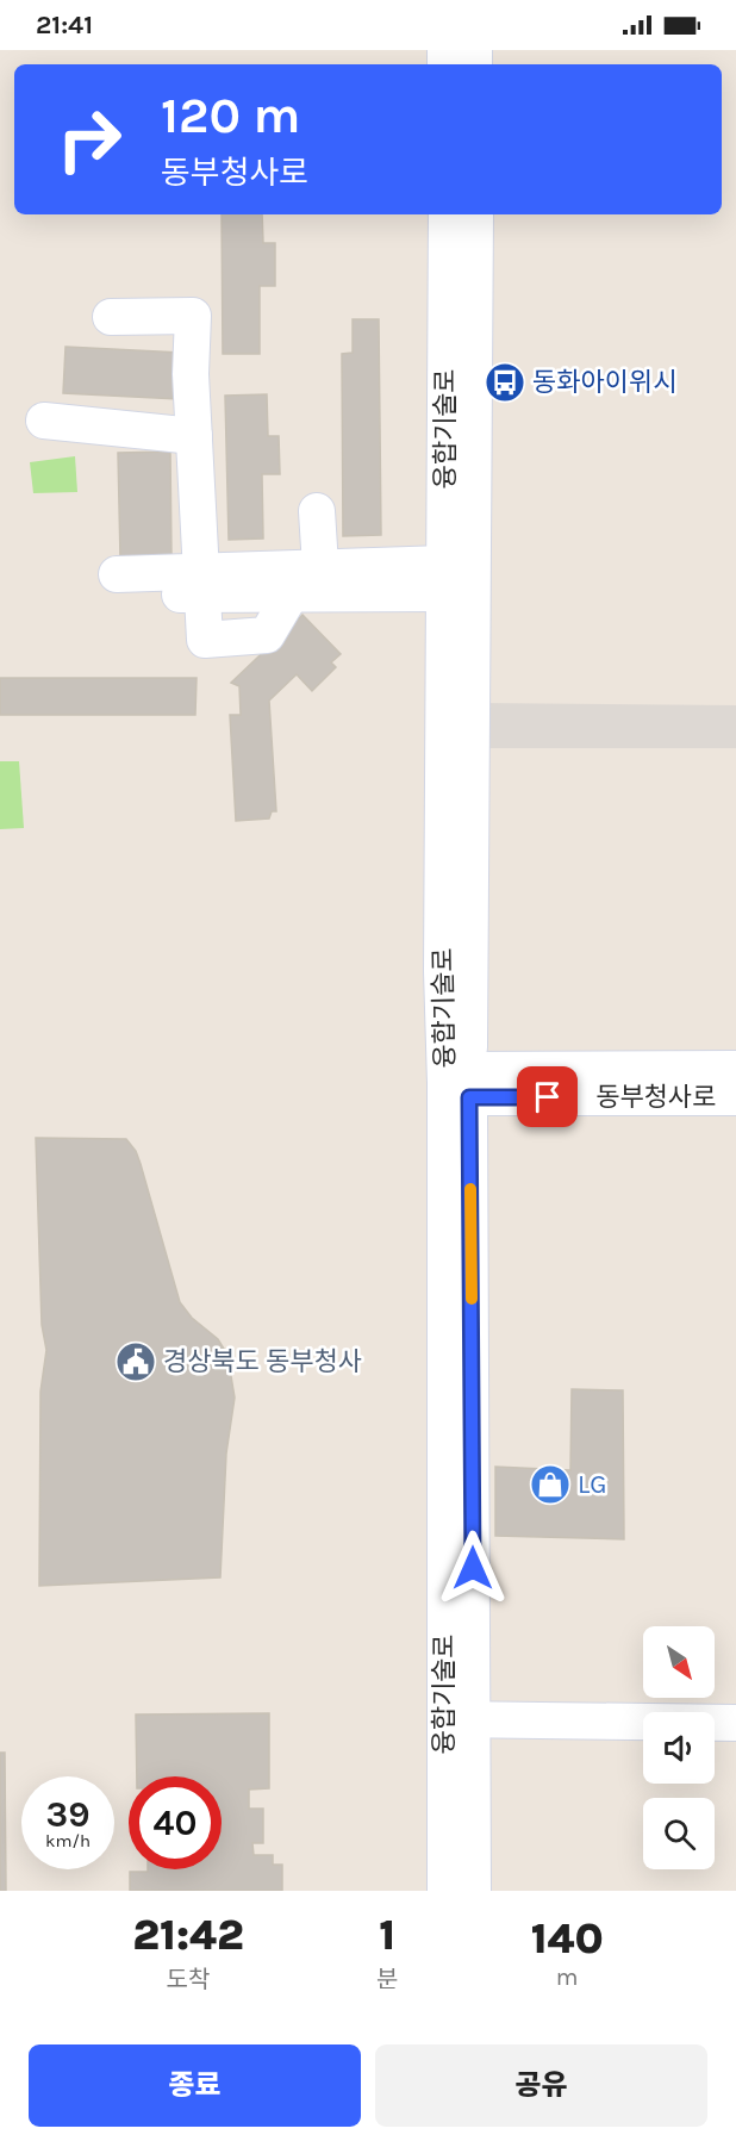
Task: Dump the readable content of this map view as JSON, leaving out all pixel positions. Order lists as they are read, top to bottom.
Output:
{
  "streets": {
    "street": ["융합기술로", "동부청사로"]
  },
  "crossings": [
    ["융합기술로", "동부청사로"]
  ],
  "places": {
    "bus stop": ["동화아이위시"],
    "public building": ["경상북도 동부청사"],
    "shop": ["LG"]
  },
  "north": "bottom right",
  "page": {
    "status": "21:41",
    "turn": ["120 m", "동부청사로"],
    "speed": "39 km/h",
    "limit": "40",
    "eta": [
      "21:42",
      "도착",
      "1",
      "분",
      "140",
      "m"
    ],
    "buttons": ["종료", "공유"]
  }
}
